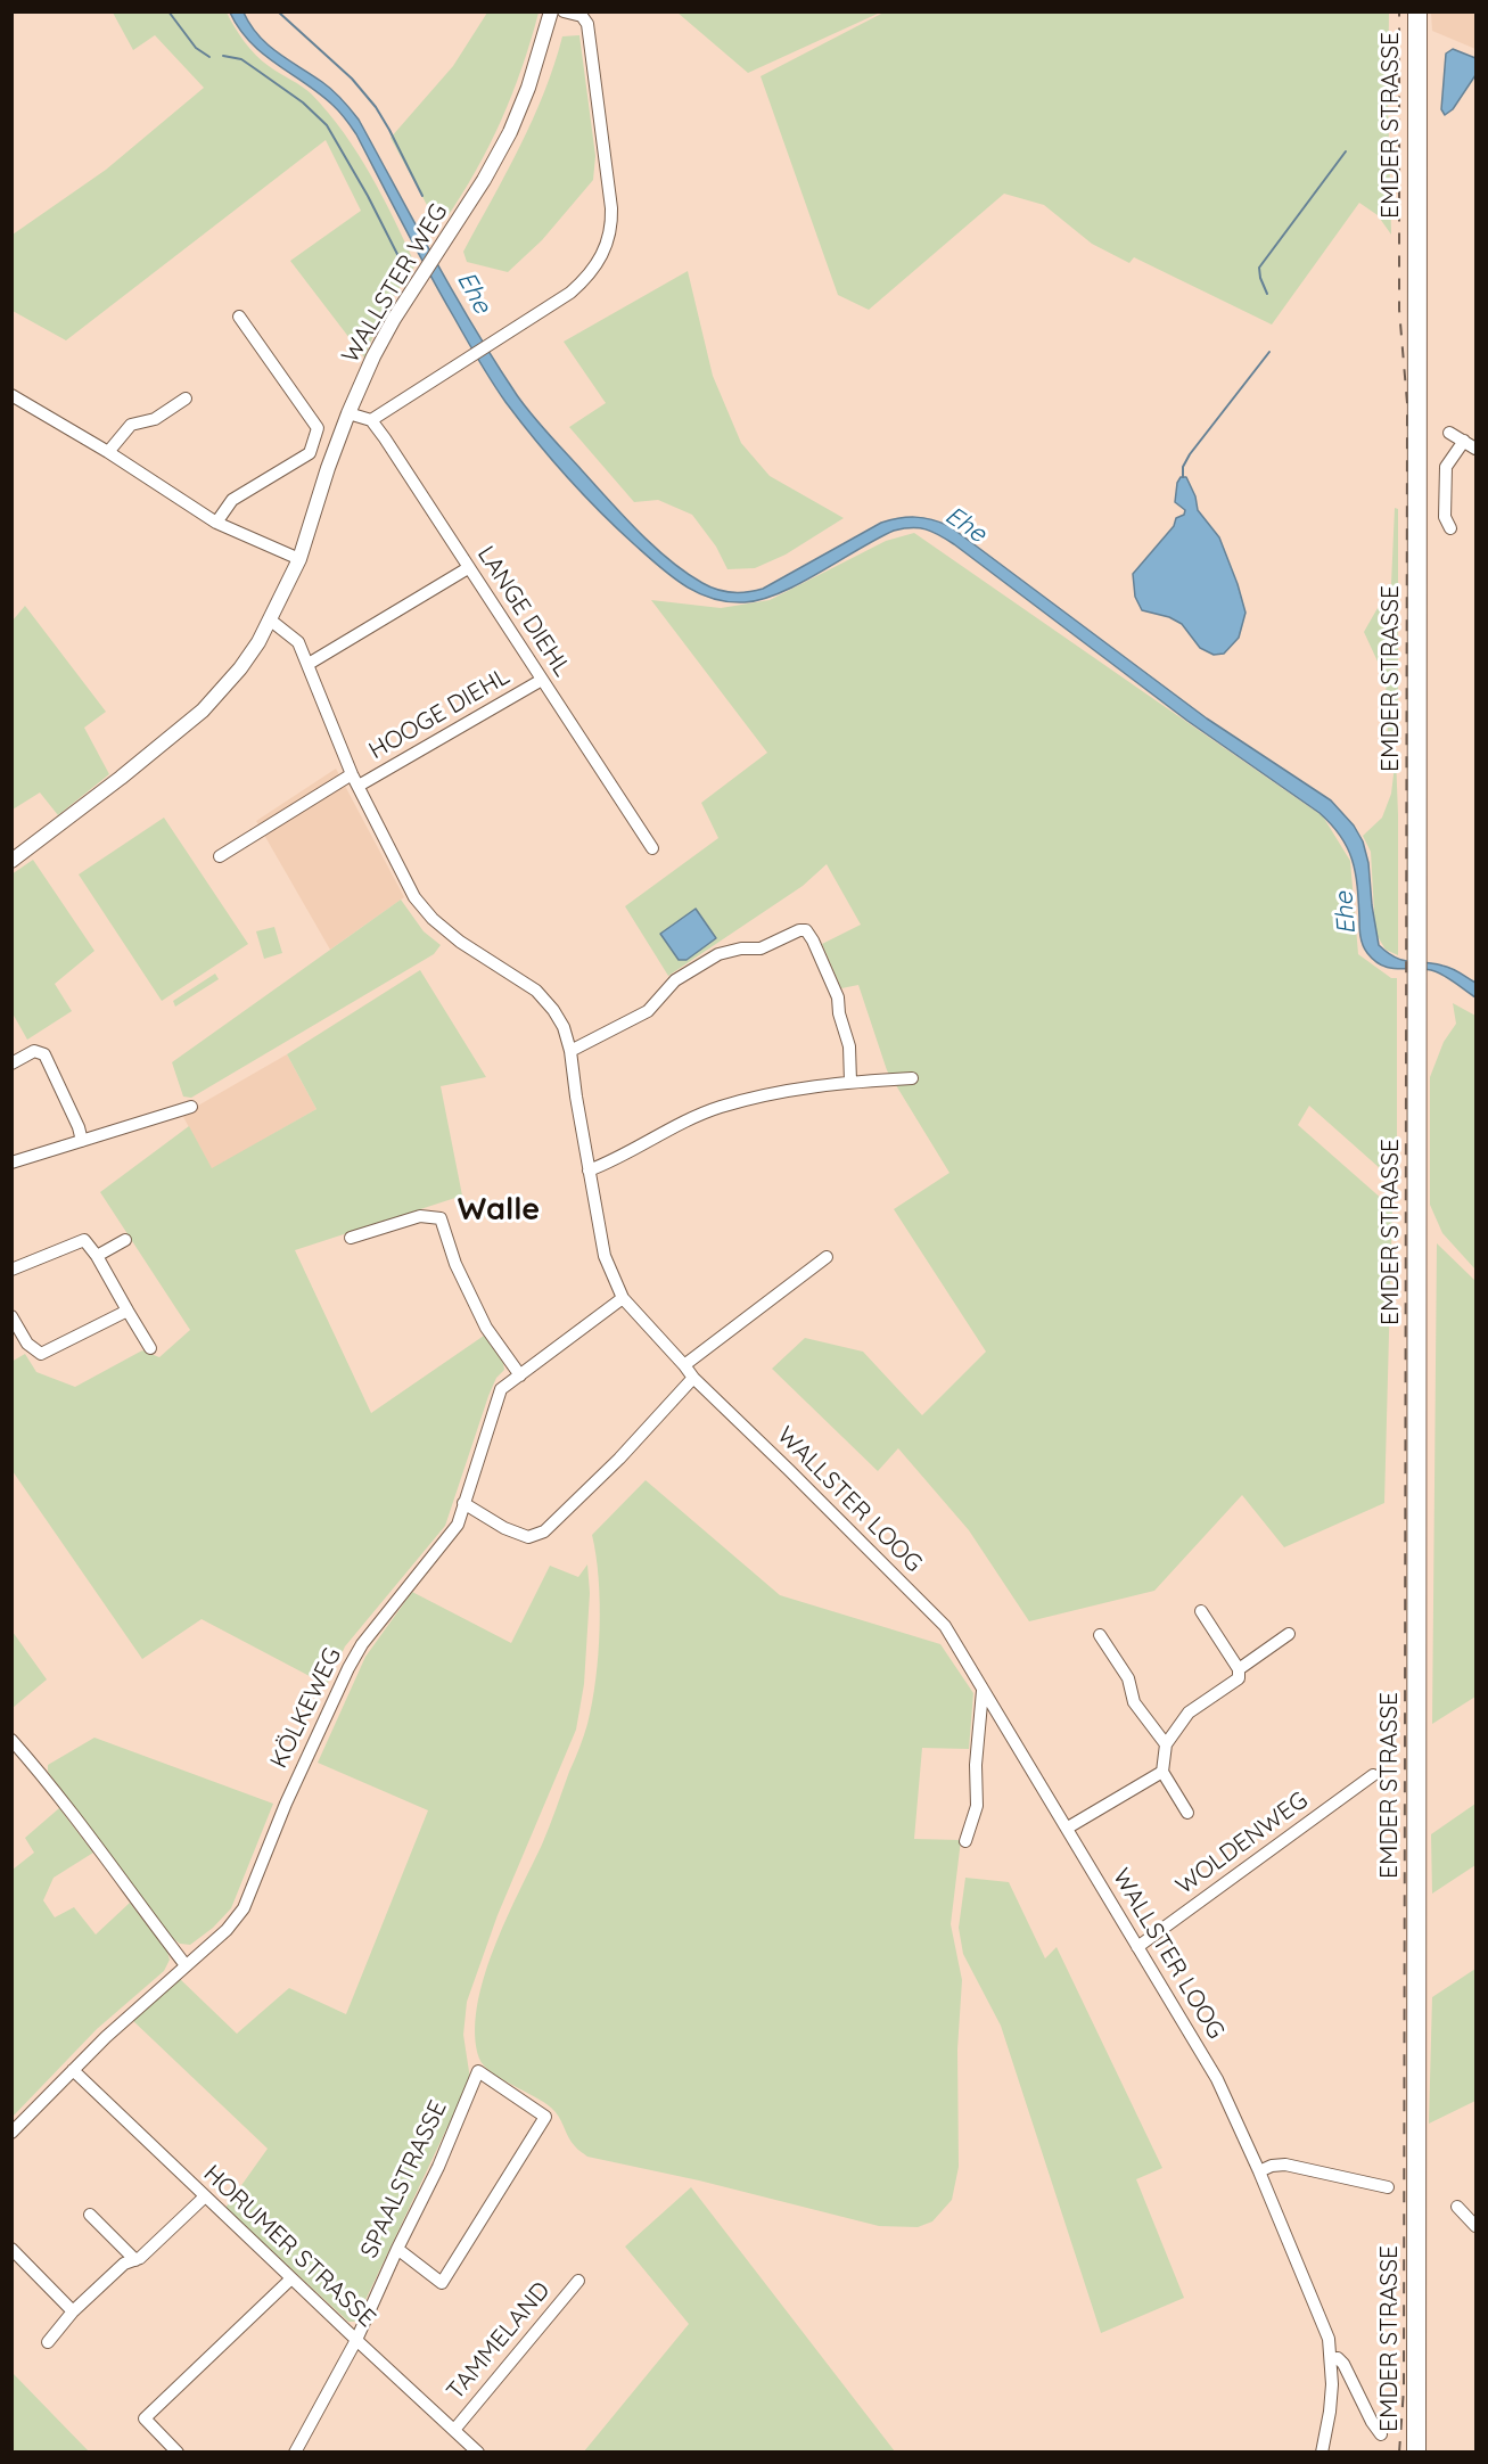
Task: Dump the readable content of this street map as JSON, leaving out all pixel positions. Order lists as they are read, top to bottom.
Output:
{
  "streets": {
    "main road": ["EMDER STRASSE"],
    "street": [
      "WALLSTER WEG",
      "LANGE DIEHL",
      "HOOGE DIEHL",
      "WALLSTER LOOG",
      "KÖLKEWEG",
      "WOLDENWEG",
      "SPAALSTRASSE",
      "HORUMER STRASSE",
      "TAMMELAND"
    ]
  },
  "crossings": [
    ["WALLSTER WEG", "WALLSTER LOOG"],
    ["LANGE DIEHL", "HOOGE DIEHL"],
    ["HOOGE DIEHL", "WALLSTER LOOG"],
    ["WALLSTER LOOG", "KÖLKEWEG"],
    ["WALLSTER LOOG", "WOLDENWEG"],
    ["KÖLKEWEG", "HORUMER STRASSE"],
    ["SPAALSTRASSE", "HORUMER STRASSE"],
    ["HORUMER STRASSE", "TAMMELAND"]
  ],
  "districts": ["Walle"],
  "water": ["Ehe"]
}
